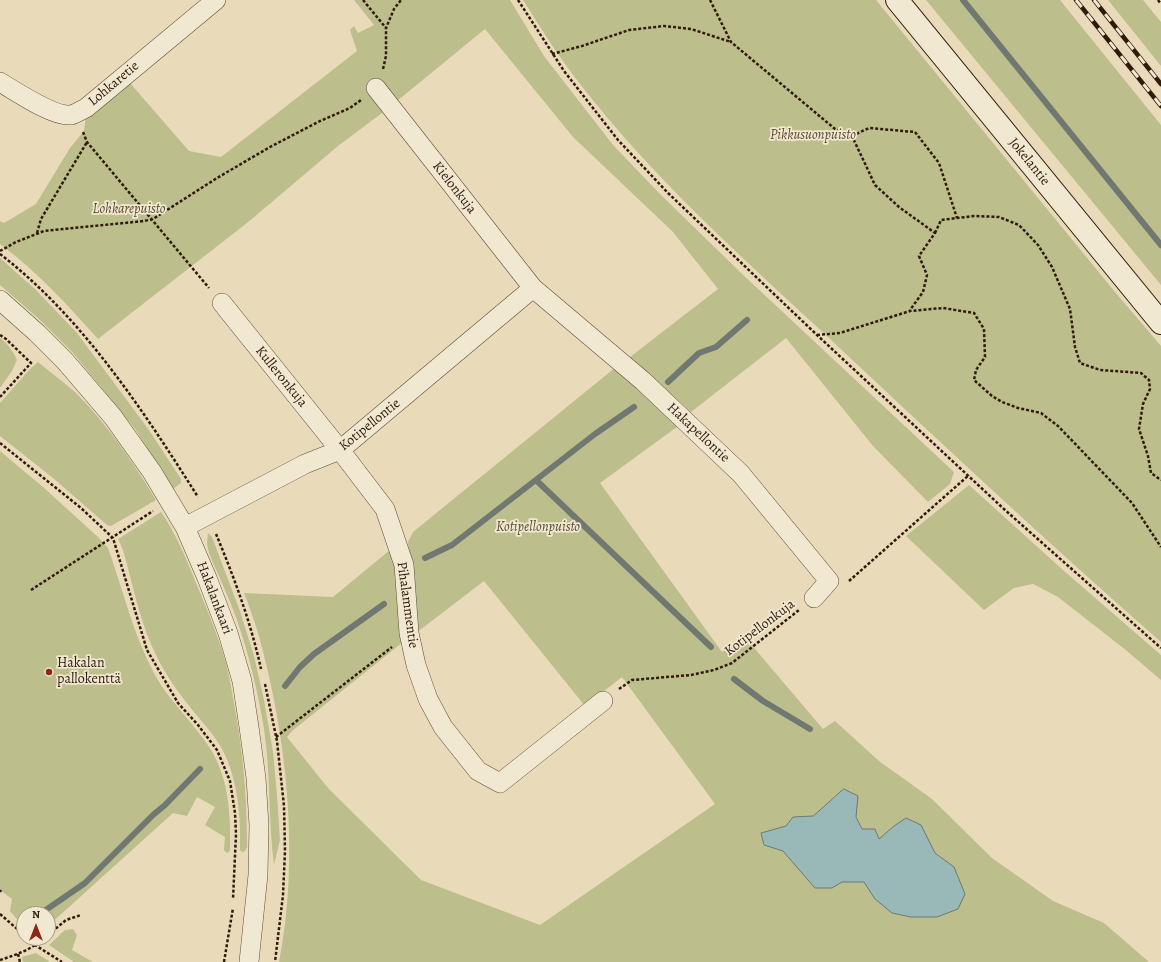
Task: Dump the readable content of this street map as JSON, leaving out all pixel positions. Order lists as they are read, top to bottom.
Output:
{
  "streets": {
    "main road": ["Jokelantie"],
    "street": [
      "Lohkaretie",
      "Kielonkuja",
      "Kulleronkuja",
      "Kotipellontie",
      "Hakapellontie",
      "Hakalankaari",
      "Pihalammentie"
    ],
    "path": ["Kotipellonkuja"]
  },
  "crossings": [
    ["Kielonkuja", "Kotipellontie"],
    ["Kielonkuja", "Hakapellontie"],
    ["Kulleronkuja", "Kotipellontie"],
    ["Kulleronkuja", "Pihalammentie"],
    ["Kotipellontie", "Hakapellontie"],
    ["Kotipellontie", "Hakalankaari"],
    ["Kotipellontie", "Pihalammentie"],
    ["Pihalammentie", "Kotipellonkuja"]
  ],
  "parks": ["Pikkusuonpuisto", "Lohkarepuisto", "Kotipellonpuisto"],
  "places": ["Hakalan pallokenttä"],
  "north": "top"
}
